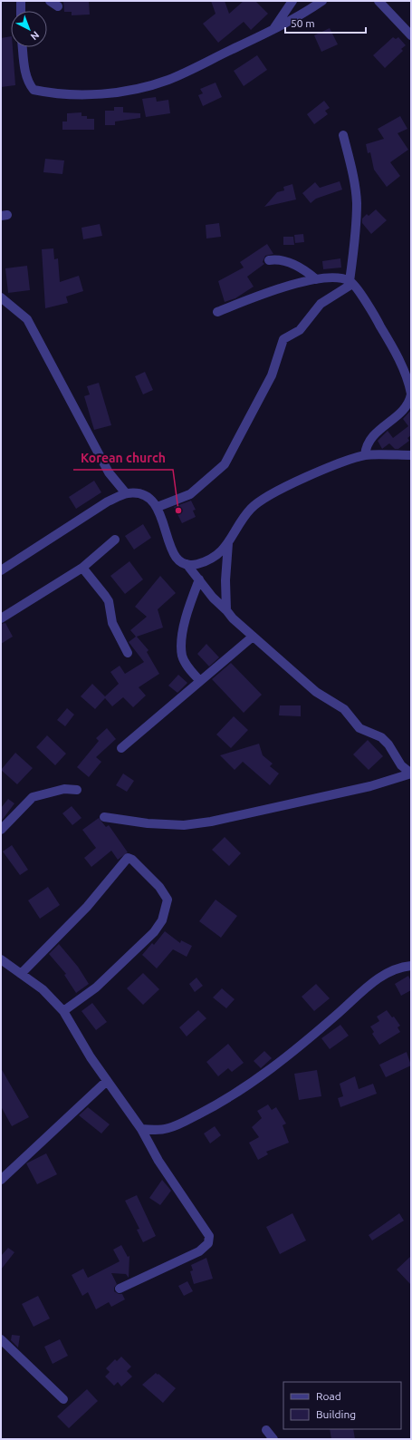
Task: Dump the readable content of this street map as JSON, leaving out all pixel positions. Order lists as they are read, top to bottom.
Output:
{
  "places": ["Korean church"],
  "legend": ["Road", "Building"],
  "scale_bar": "50 m",
  "north": "bottom right"
}
